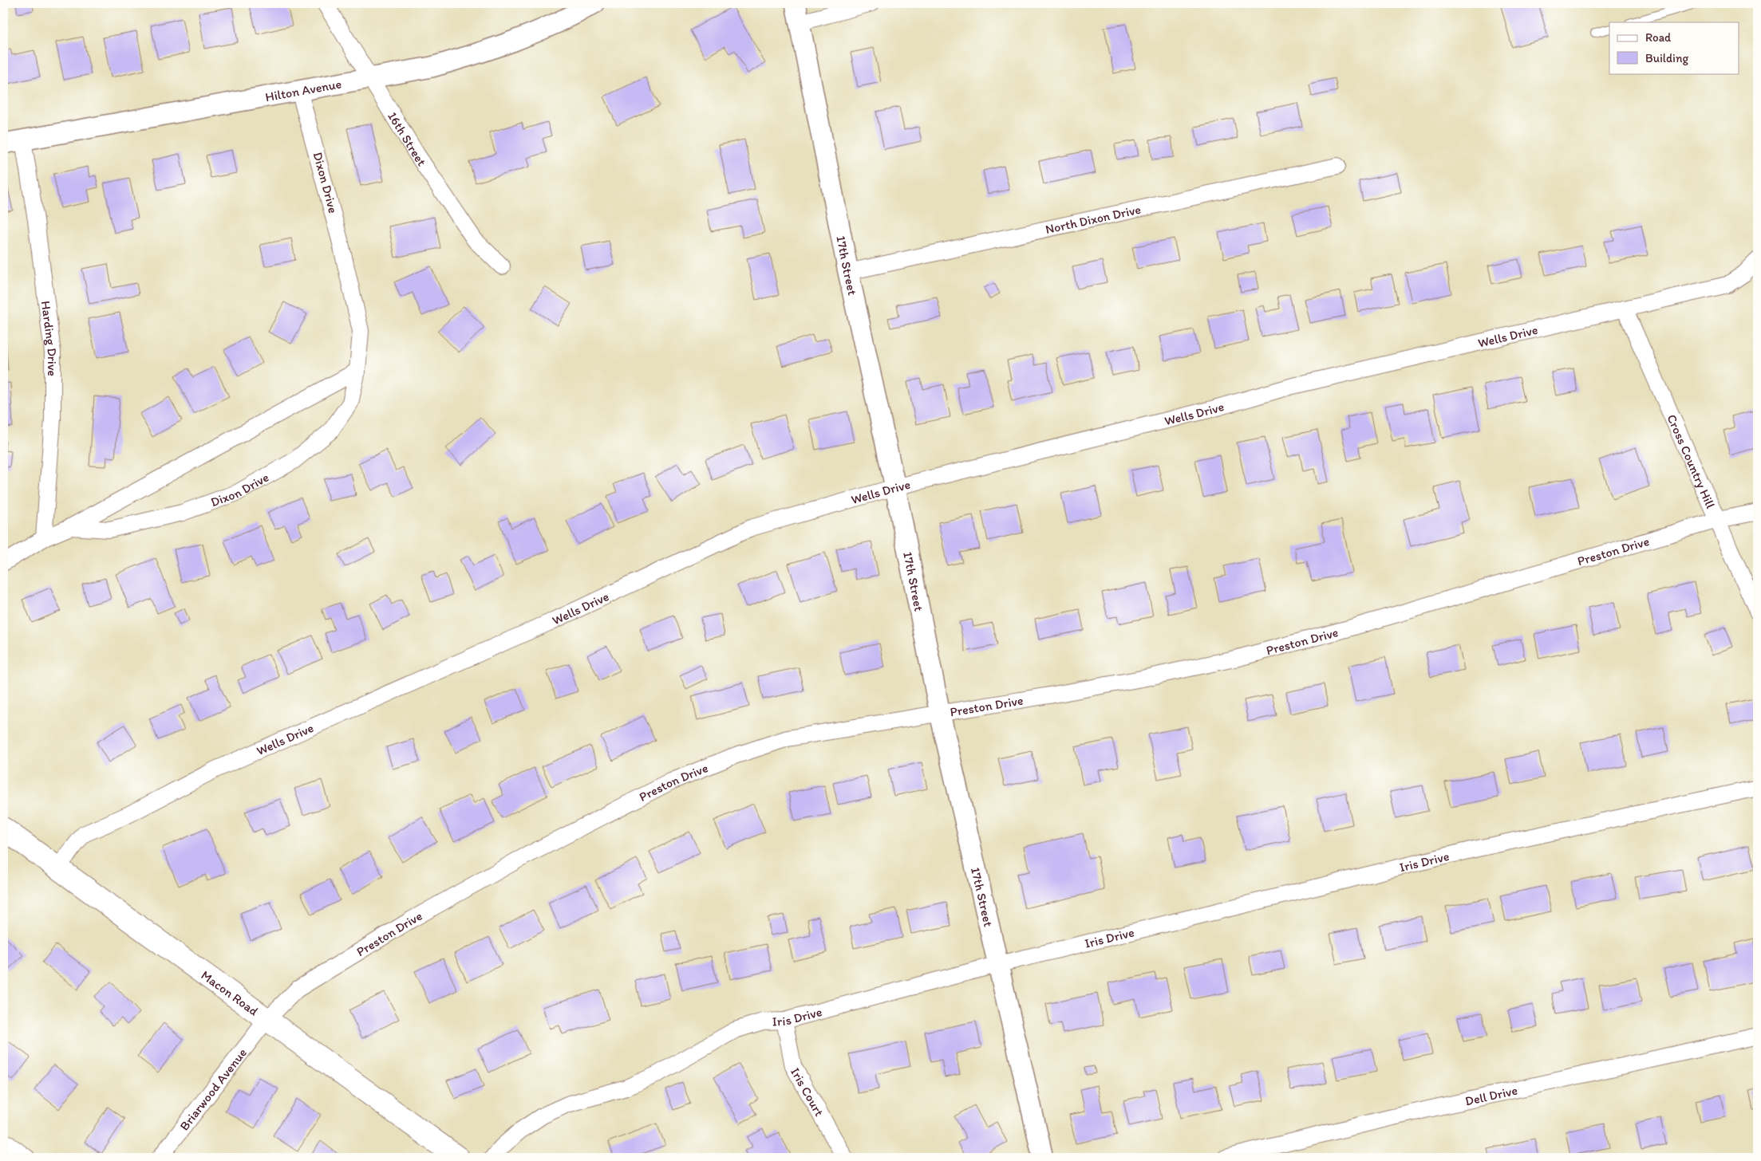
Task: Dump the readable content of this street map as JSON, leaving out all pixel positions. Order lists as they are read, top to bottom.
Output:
{
  "streets": {
    "main road": ["Macon Road"],
    "street": [
      "Hilton Avenue",
      "16th Street",
      "Dixon Drive",
      "North Dixon Drive",
      "17th Street",
      "Wells Drive",
      "Harding Drive",
      "Cross Country Hill",
      "Preston Drive",
      "Iris Drive",
      "Briarwood Avenue",
      "Iris Court",
      "Dell Drive"
    ]
  },
  "crossings": [
    ["Hilton Avenue", "16th Street"],
    ["Hilton Avenue", "Dixon Drive"],
    ["Hilton Avenue", "Harding Drive"],
    ["Dixon Drive", "Harding Drive"],
    ["North Dixon Drive", "17th Street"],
    ["17th Street", "Wells Drive"],
    ["17th Street", "Preston Drive"],
    ["17th Street", "Iris Drive"],
    ["Wells Drive", "Cross Country Hill"],
    ["Wells Drive", "Macon Road"],
    ["Cross Country Hill", "Preston Drive"],
    ["Preston Drive", "Macon Road"],
    ["Preston Drive", "Briarwood Avenue"],
    ["Iris Drive", "Iris Court"],
    ["Macon Road", "Briarwood Avenue"]
  ],
  "legend": ["Road", "Building"]
}
